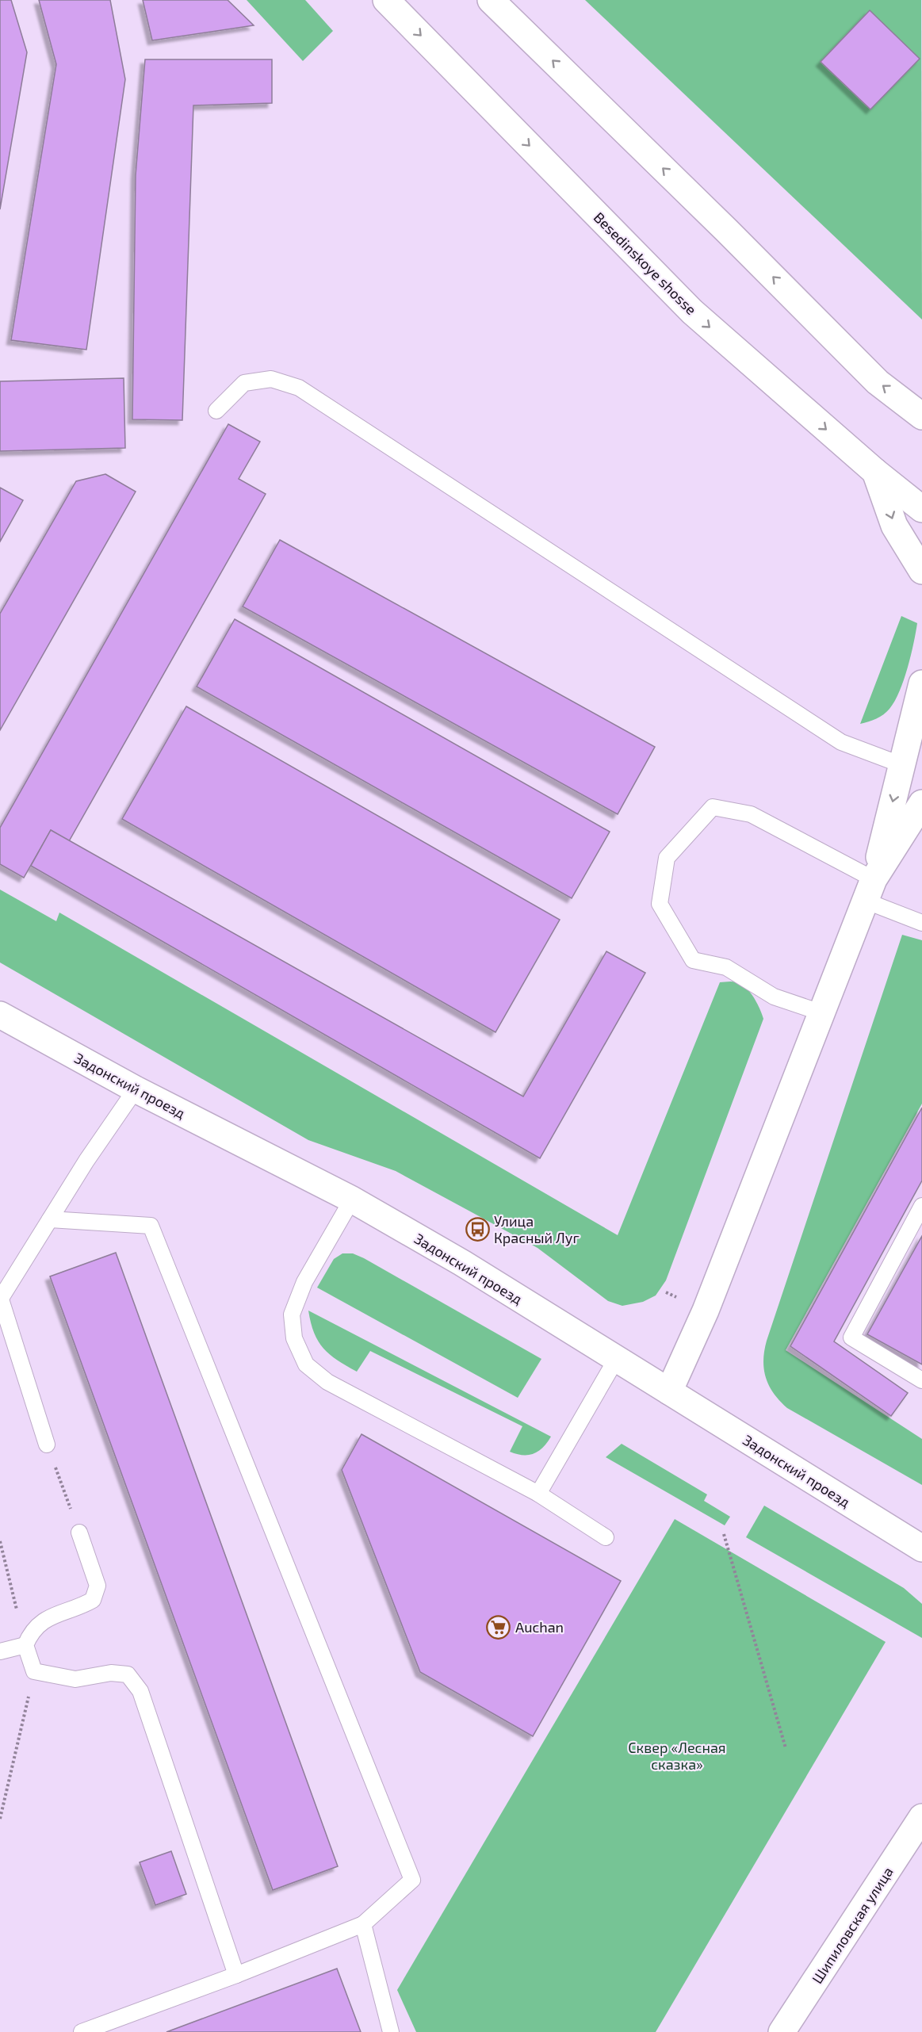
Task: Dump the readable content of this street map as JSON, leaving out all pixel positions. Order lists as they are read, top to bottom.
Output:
{
  "streets": {
    "street": ["Besedinskoye shosse", "Задонский проезд", "Шипиловская улица"]
  },
  "parks": ["Сквер «Лесная сказка»"],
  "places": {
    "bus stop": ["Улица Красный Луг"],
    "supermarket": ["Auchan"]
  }
}
